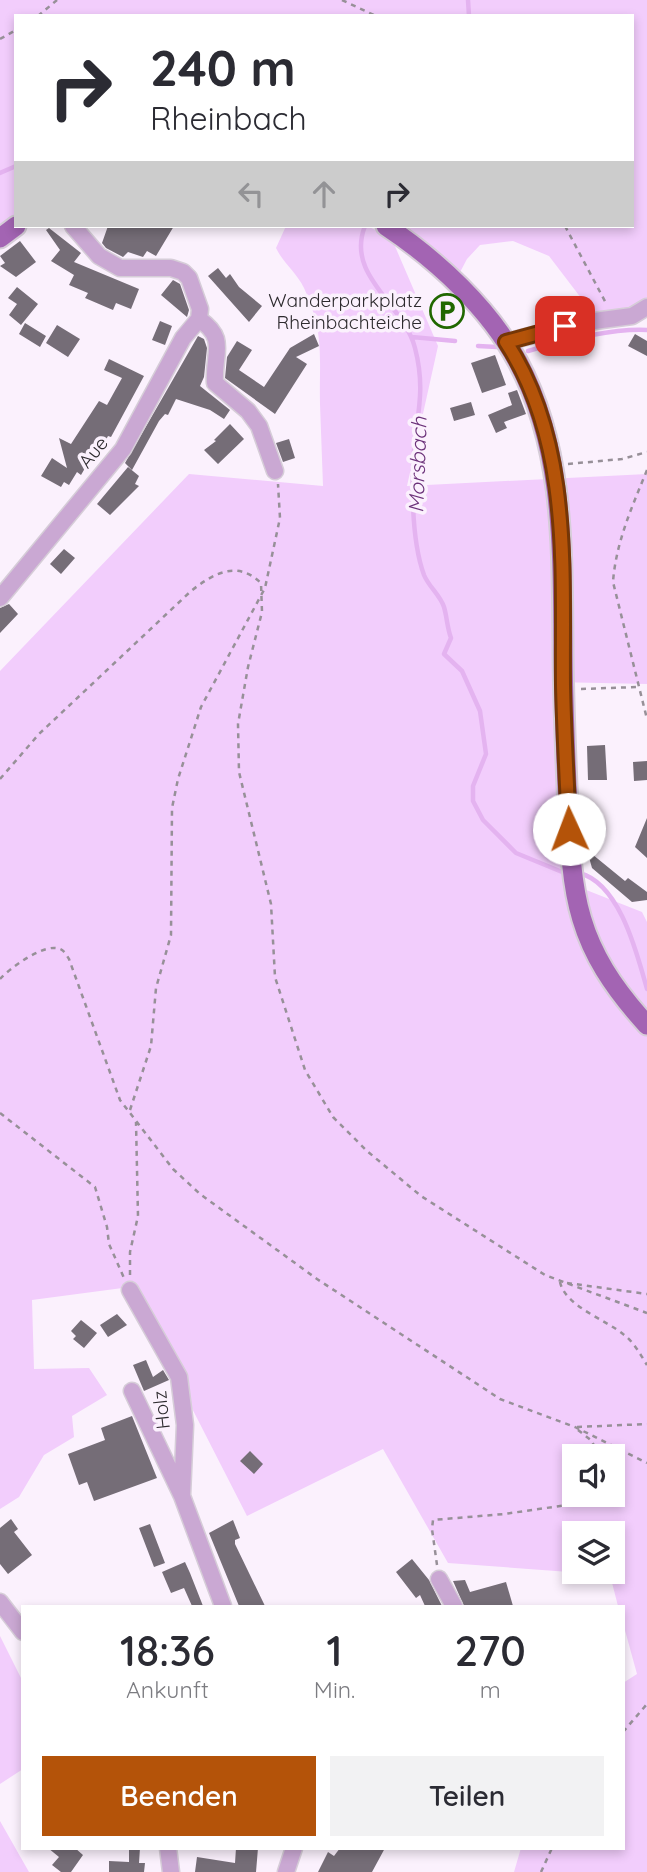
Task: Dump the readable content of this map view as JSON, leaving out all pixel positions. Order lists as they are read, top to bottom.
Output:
{
  "streets": {
    "street": ["Aue", "Holz"]
  },
  "water": ["Morsbach"],
  "places": {
    "parking": ["Wanderparkplatz Rheinbachteiche"]
  },
  "page": {
    "turn": ["240 m", "Rheinbach"],
    "eta": [
      "18:36",
      "Ankunft",
      "1",
      "Min.",
      "270",
      "m"
    ],
    "buttons": ["Beenden", "Teilen"]
  }
}
